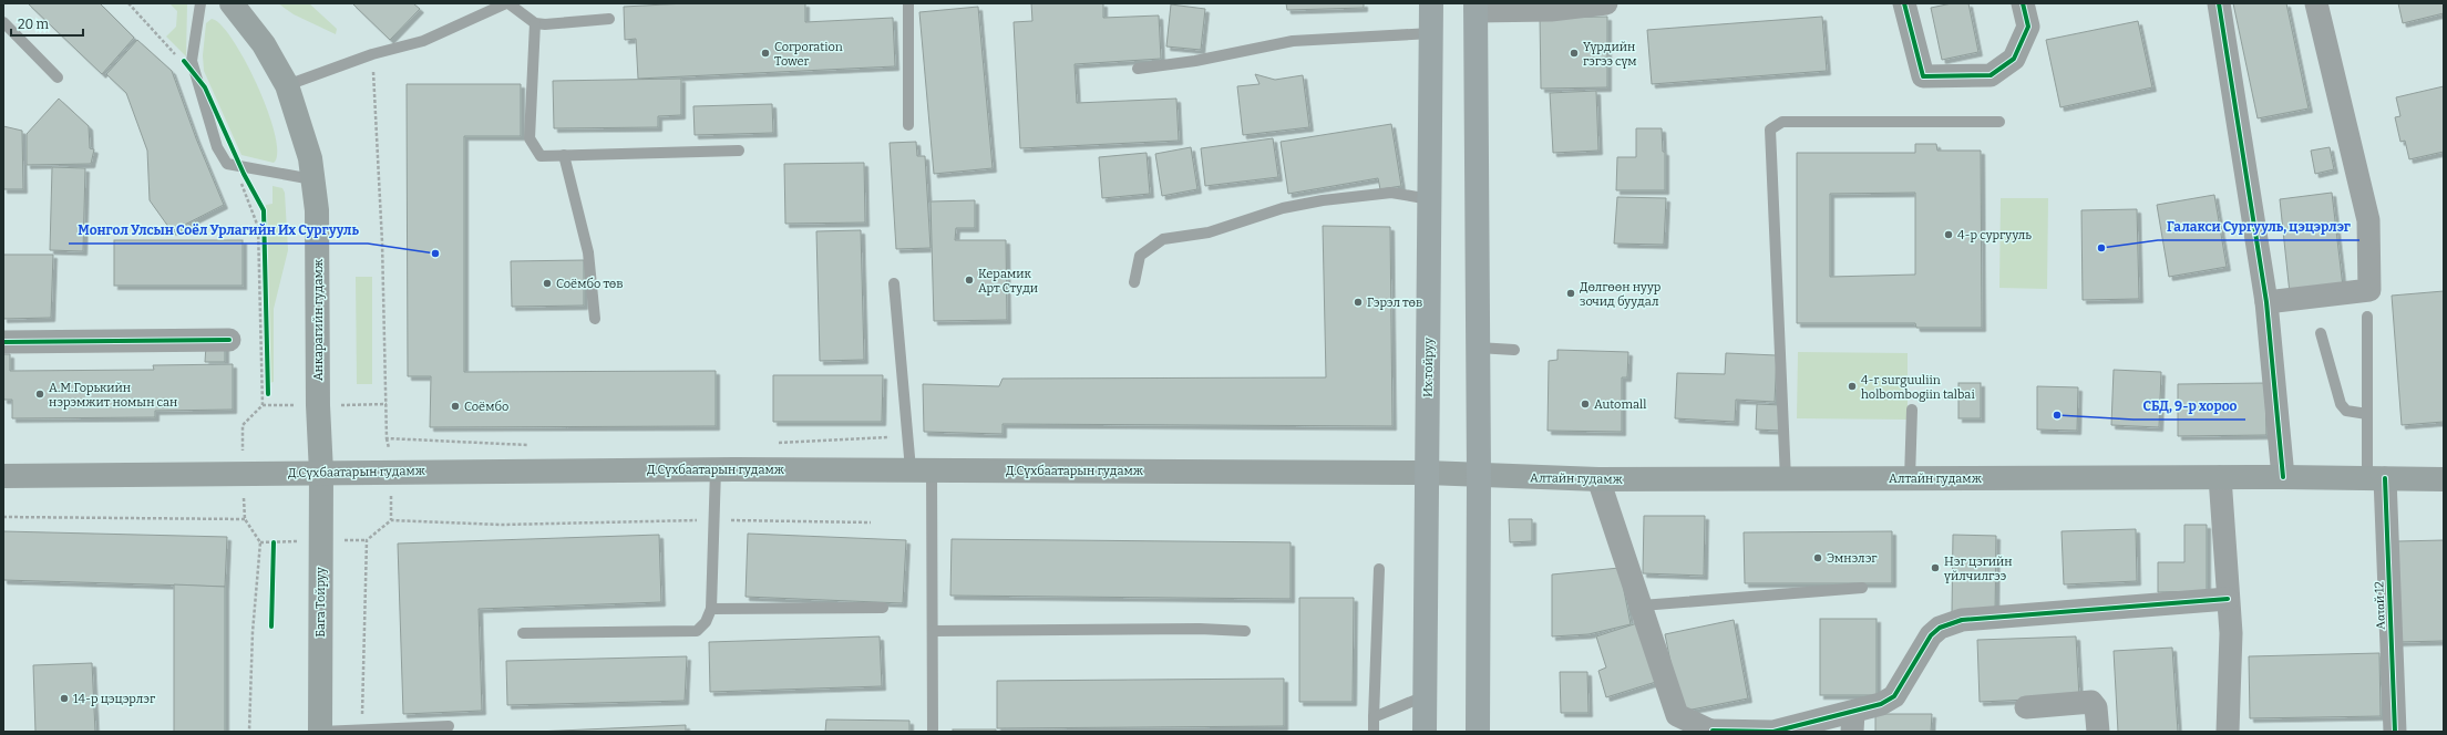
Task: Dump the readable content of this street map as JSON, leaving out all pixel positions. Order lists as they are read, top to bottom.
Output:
{
  "streets": {
    "main road": [
      "Анкарагийн гудамж",
      "Их тойруу",
      "Д.Сүхбаатарын гудамж",
      "Алтайн гудамж",
      "Бага Тойруу"
    ],
    "street": ["Ααταй 12"]
  },
  "crossings": [
    ["Анкарагийн гудамж", "Д.Сүхбаатарын гудамж"],
    ["Анкарагийн гудамж", "Бага Тойруу"],
    ["Их тойруу", "Д.Сүхбаатарын гудамж"],
    ["Их тойруу", "Алтайн гудамж"],
    ["Д.Сүхбаатарын гудамж", "Алтайн гудамж"],
    ["Д.Сүхбаатарын гудамж", "Бага Тойруу"],
    ["Алтайн гудамж", "Ααταй 12"]
  ],
  "places": [
    "Corporation Tower",
    "Үүрдийн гэгээ сүм",
    "4-р сургууль",
    "Галакси Сургууль, цэцэрлэг",
    "Mонгол Улсын Соёл Урлагийн Их Сургууль",
    "Керамик Арт Студи",
    "Соёмбо төв",
    "Дөлгөөн нуур зочид буудал",
    "Гэрэл төв",
    "4-r surguuliin holbombogiin talbai",
    "А.М.Горькийн нэрэмжит номын сан",
    "Automall",
    "Соёмбо",
    "СБД, 9-р хороо",
    "Эмнэлэг",
    "Нэг цэгийн үйлчилгээ",
    "14-р цэцэрлэг"
  ],
  "scale_bar": "20 m"
}
